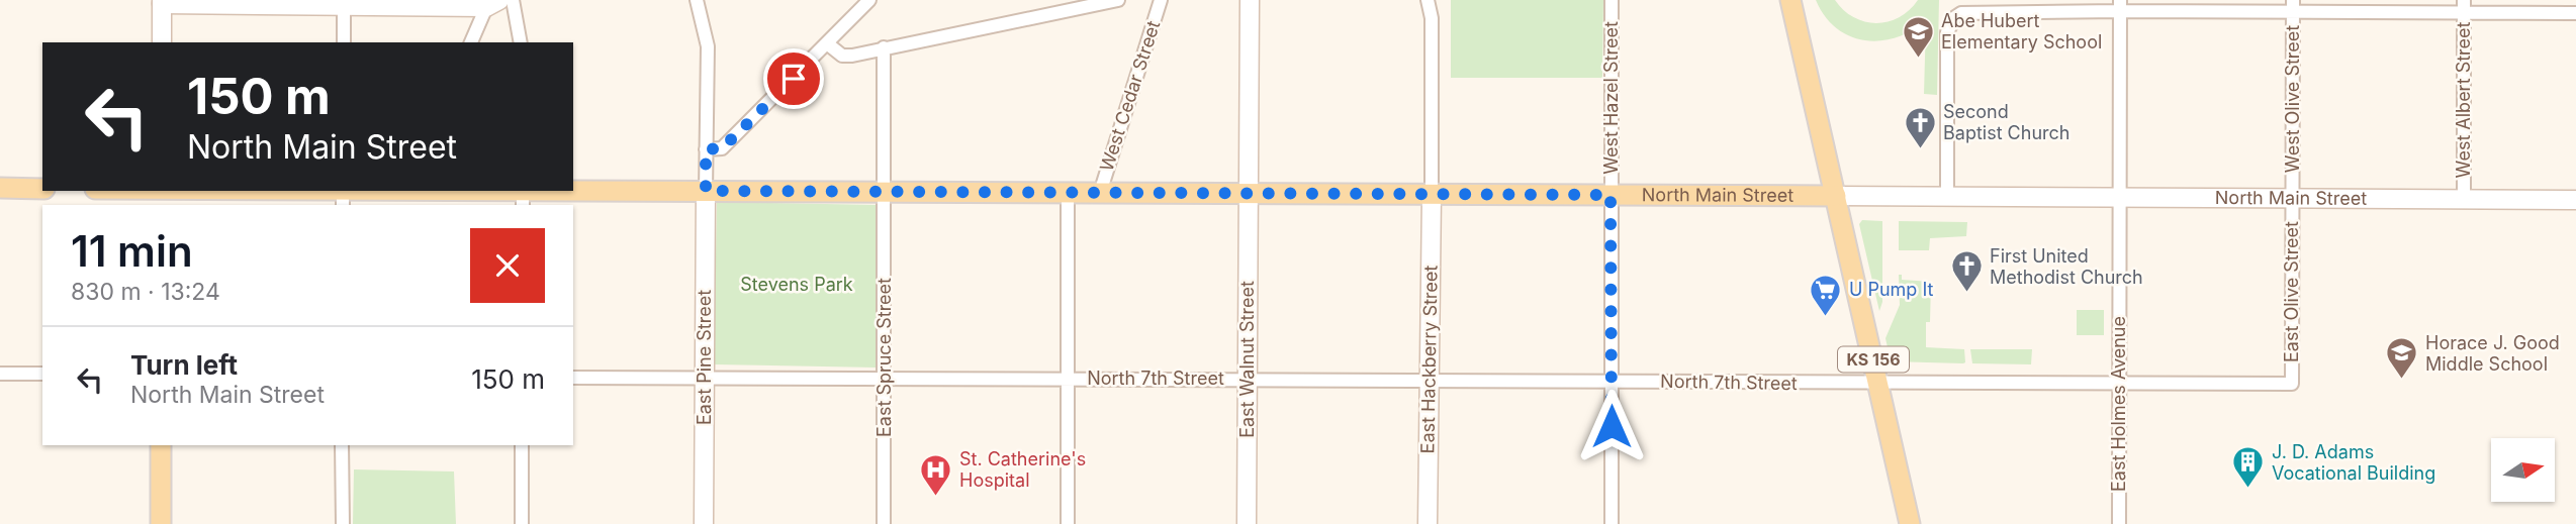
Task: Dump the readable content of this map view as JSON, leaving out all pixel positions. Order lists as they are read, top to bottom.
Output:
{
  "streets": {
    "main road": ["North Main Street", "KS 156"],
    "street": [
      "West Cedar Street",
      "West Hazel Street",
      "West Olive Street",
      "West Albert Street",
      "East Olive Street",
      "East Pine Street",
      "East Spruce Street",
      "East Walnut Street",
      "East Hackberry Street",
      "North 7th Street",
      "East Holmes Avenue"
    ]
  },
  "crossings": [
    ["West Cedar Street", "North Main Street"],
    ["West Hazel Street", "North Main Street"],
    ["West Hazel Street", "North 7th Street"],
    ["West Olive Street", "North Main Street"],
    ["West Olive Street", "East Olive Street"],
    ["West Albert Street", "North Main Street"],
    ["North Main Street", "East Olive Street"],
    ["North Main Street", "East Pine Street"],
    ["North Main Street", "East Spruce Street"],
    ["North Main Street", "East Walnut Street"],
    ["North Main Street", "East Hackberry Street"],
    ["North Main Street", "KS 156"],
    ["North Main Street", "East Holmes Avenue"],
    ["East Olive Street", "North 7th Street"],
    ["East Pine Street", "North 7th Street"],
    ["East Spruce Street", "North 7th Street"],
    ["East Walnut Street", "North 7th Street"],
    ["East Hackberry Street", "North 7th Street"],
    ["KS 156", "North 7th Street"],
    ["North 7th Street", "East Holmes Avenue"]
  ],
  "parks": ["Stevens Park"],
  "places": {
    "school or university": ["Abe Hubert Elementary School", "Horace J. Good Middle School"],
    "church": ["Second Baptist Church", "First United Methodist Church"],
    "supermarket": ["U Pump It"],
    "building": ["J. D. Adams Vocational Building"],
    "hospital": ["St. Catherine's Hospital"]
  },
  "north": "right",
  "page": {
    "turn": ["150 m", "North Main Street"],
    "heading": ["11 min", "830 m · 13:24"],
    "list": [
      {
        "name": "Turn left",
        "note": "North Main Street",
        "value": "150 m"
      }
    ]
  }
}
